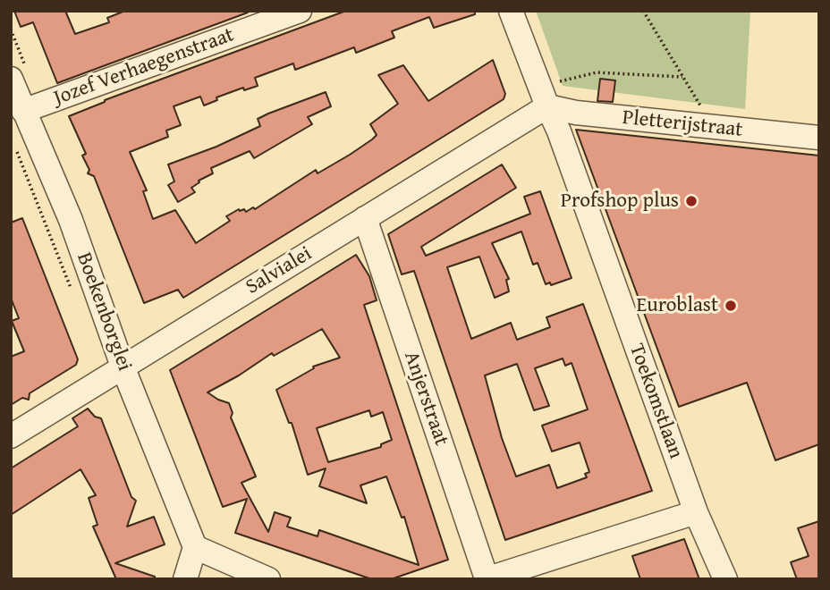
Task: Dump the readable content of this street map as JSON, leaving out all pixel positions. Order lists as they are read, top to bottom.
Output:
{
  "streets": {
    "street": [
      "Jozef Verhaegenstraat",
      "Pletterijstraat",
      "Salvialei",
      "Boekenborglei",
      "Anjerstraat",
      "Toekomstlaan"
    ]
  },
  "crossings": [
    ["Jozef Verhaegenstraat", "Boekenborglei"],
    ["Pletterijstraat", "Salvialei"],
    ["Pletterijstraat", "Toekomstlaan"],
    ["Salvialei", "Boekenborglei"],
    ["Salvialei", "Anjerstraat"],
    ["Salvialei", "Toekomstlaan"]
  ],
  "places": ["Profshop plus", "Euroblast"]
}
